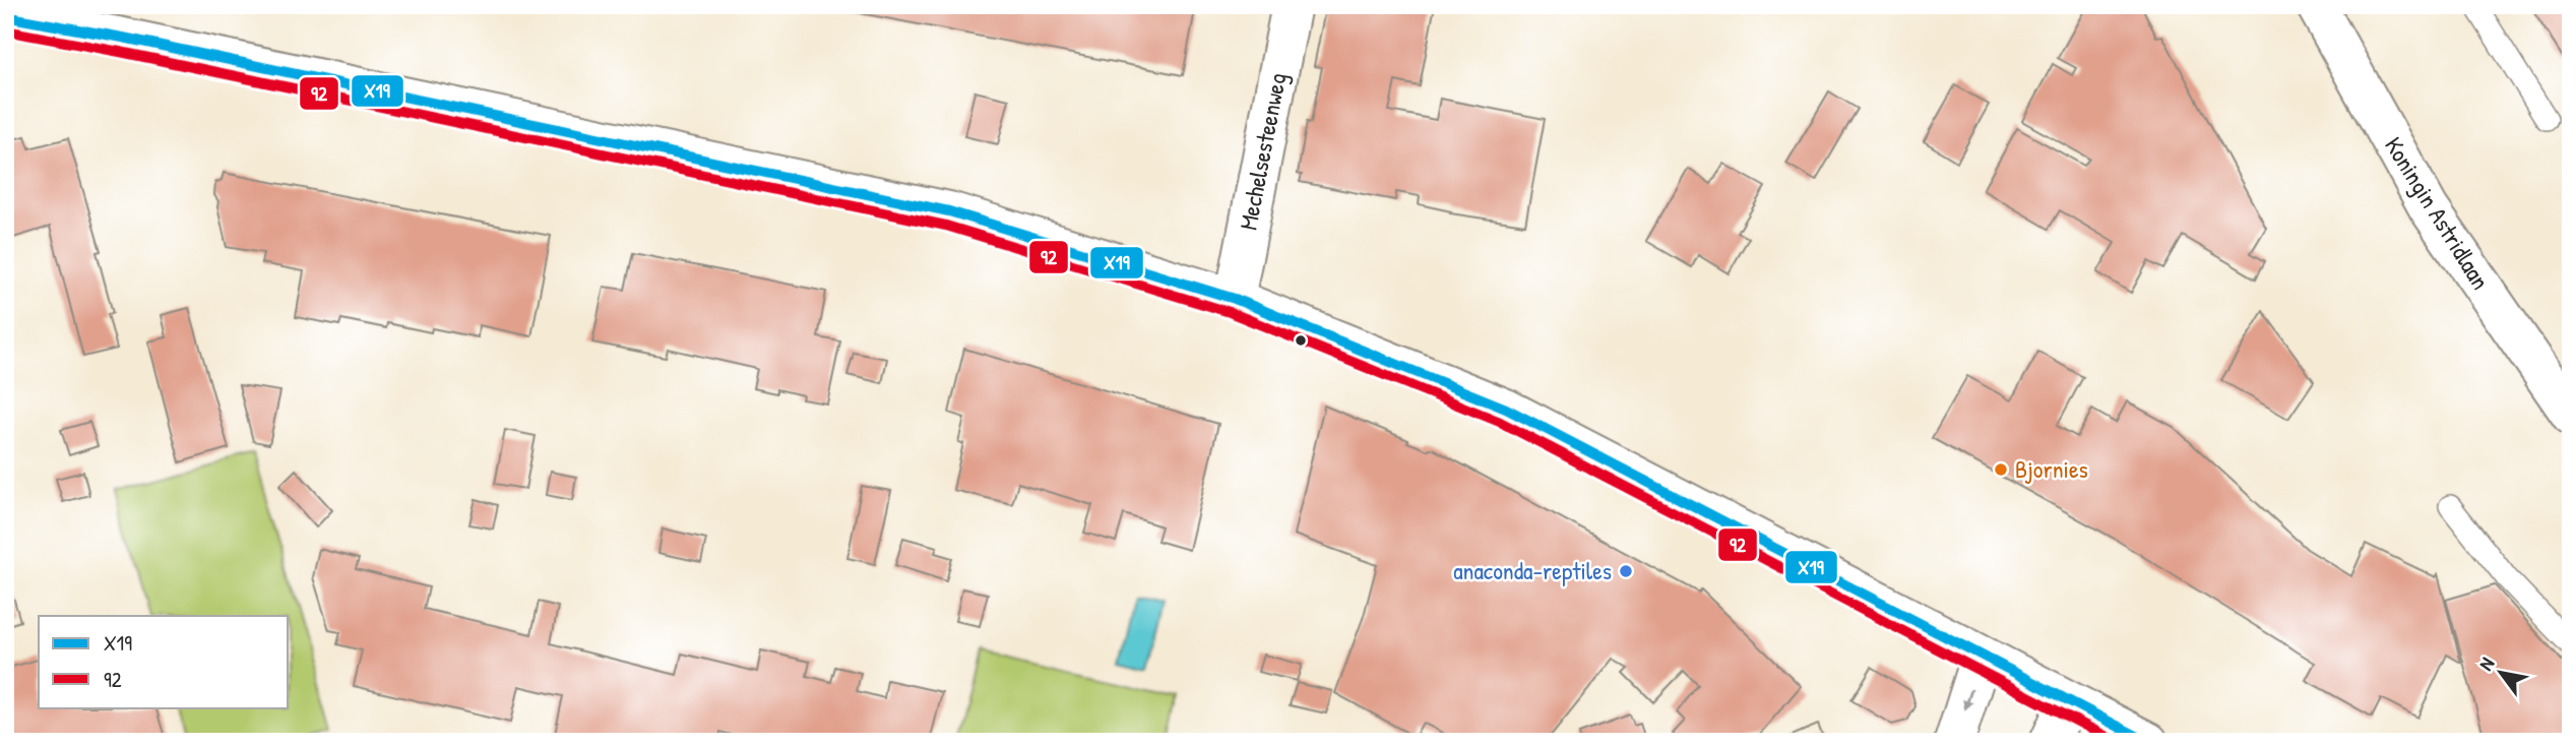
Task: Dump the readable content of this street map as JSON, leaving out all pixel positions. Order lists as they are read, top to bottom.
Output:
{
  "streets": {
    "street": ["Mechelsesteenweg", "Koningin Astridlaan"]
  },
  "places": ["Bjornies", "anaconda-reptiles"],
  "lines": ["transit line X19", "transit line 92"],
  "legend": ["X19", "92"],
  "north": "top left"
}
